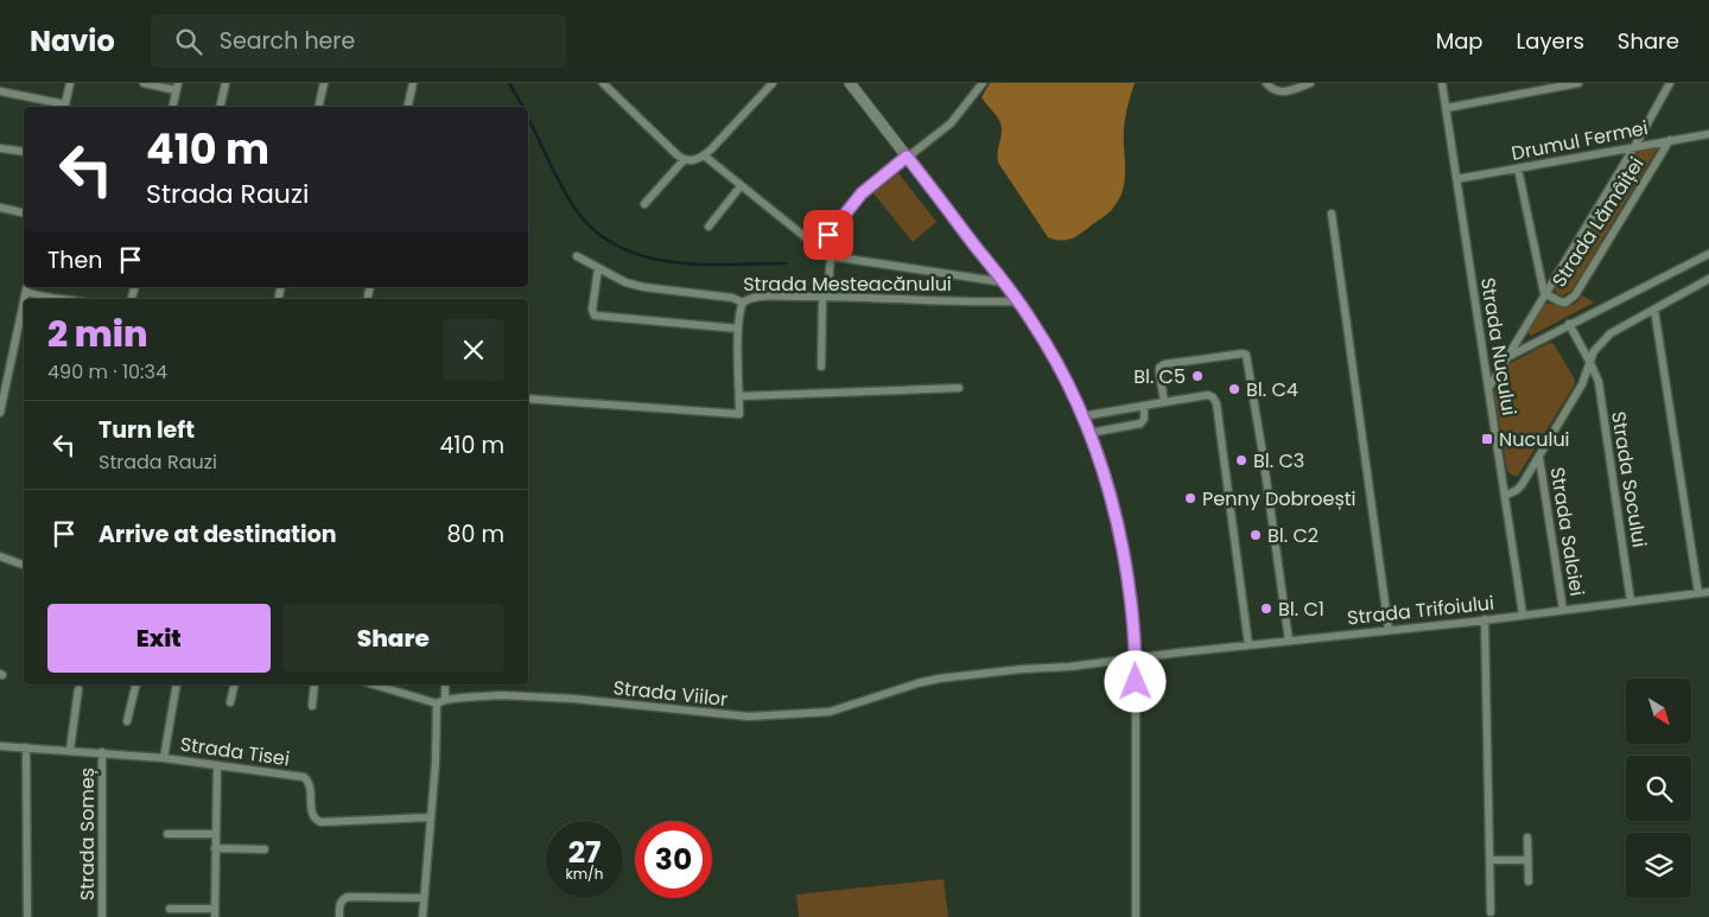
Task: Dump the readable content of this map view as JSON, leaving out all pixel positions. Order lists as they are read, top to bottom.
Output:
{
  "streets": {
    "street": [
      "Drumul Fermei",
      "Strada Lămâiței",
      "Strada Mesteacănului",
      "Strada Nucului",
      "Strada Socului",
      "Strada Salciei",
      "Strada Trifoiului",
      "Strada Viilor",
      "Strada Tisei",
      "Strada Someș"
    ]
  },
  "crossings": [
    ["Drumul Fermei", "Strada Lămâiței"],
    ["Drumul Fermei", "Strada Nucului"],
    ["Strada Lămâiței", "Strada Nucului"],
    ["Strada Nucului", "Strada Trifoiului"],
    ["Strada Socului", "Strada Trifoiului"],
    ["Strada Salciei", "Strada Trifoiului"],
    ["Strada Trifoiului", "Strada Viilor"],
    ["Strada Tisei", "Strada Someș"]
  ],
  "places": {
    "other": [
      "Bl. C5",
      "Bl. C4",
      "Bl. C3",
      "Penny Dobroești",
      "Bl. C2",
      "Bl. C1"
    ],
    "transit": ["Nucului"]
  },
  "north": "bottom right",
  "page": {
    "header": "Navio",
    "search": "Search here",
    "nav": ["Map", "Layers", "Share"],
    "turn": ["410 m", "Strada Rauzi"],
    "then": "Then",
    "heading": ["2 min", "490 m · 10:34"],
    "list": [
      {
        "name": "Turn left",
        "note": "Strada Rauzi",
        "value": "410 m"
      },
      {
        "name": "Arrive at destination",
        "value": "80 m"
      }
    ],
    "buttons": ["Exit", "Share"],
    "speed": "27 km/h",
    "limit": "30"
  }
}
